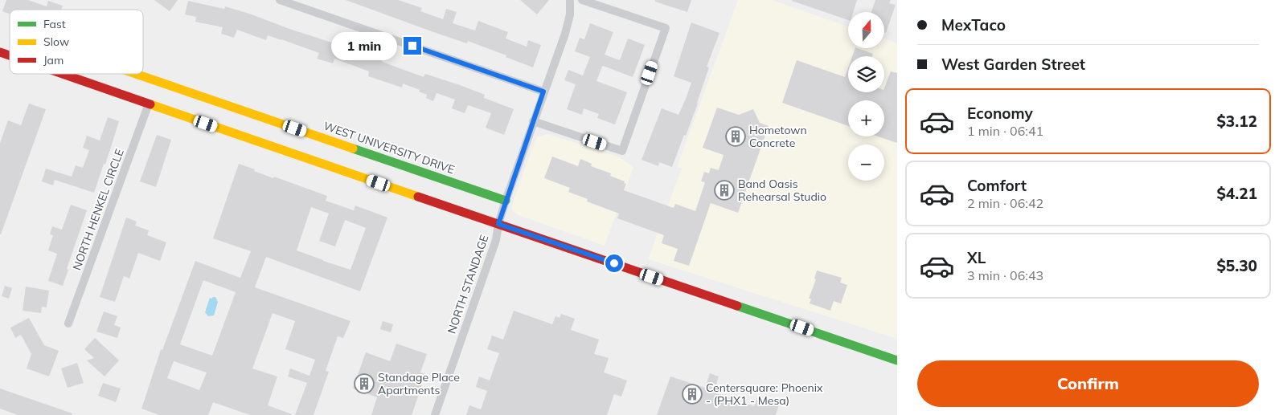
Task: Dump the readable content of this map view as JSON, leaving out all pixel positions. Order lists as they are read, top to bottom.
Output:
{
  "streets": {
    "main road": ["WEST UNIVERSITY DRIVE"],
    "street": ["NORTH HENKEL CIRCLE", "NORTH STANDAGE"]
  },
  "crossings": [
    ["WEST UNIVERSITY DRIVE", "NORTH STANDAGE"]
  ],
  "places": {
    "building": [
      "Hometown Concrete",
      "Band Oasis Rehearsal Studio",
      "Standage Place Apartments",
      "Centersquare: Phoenix - (PHX1 - Mesa)"
    ]
  },
  "legend": ["Fast", "Slow", "Jam"],
  "north": "top",
  "page": {
    "banner": ["MexTaco", "West Garden Street"],
    "map_buttons": ["+", "−"],
    "bubble": "1 min",
    "list": [
      {
        "name": "Economy",
        "note": "1 min · 06:41",
        "value": "$3.12"
      },
      {
        "name": "Comfort",
        "note": "2 min · 06:42",
        "value": "$4.21"
      },
      {
        "name": "XL",
        "note": "3 min · 06:43",
        "value": "$5.30"
      }
    ],
    "buttons": "Confirm"
  }
}
